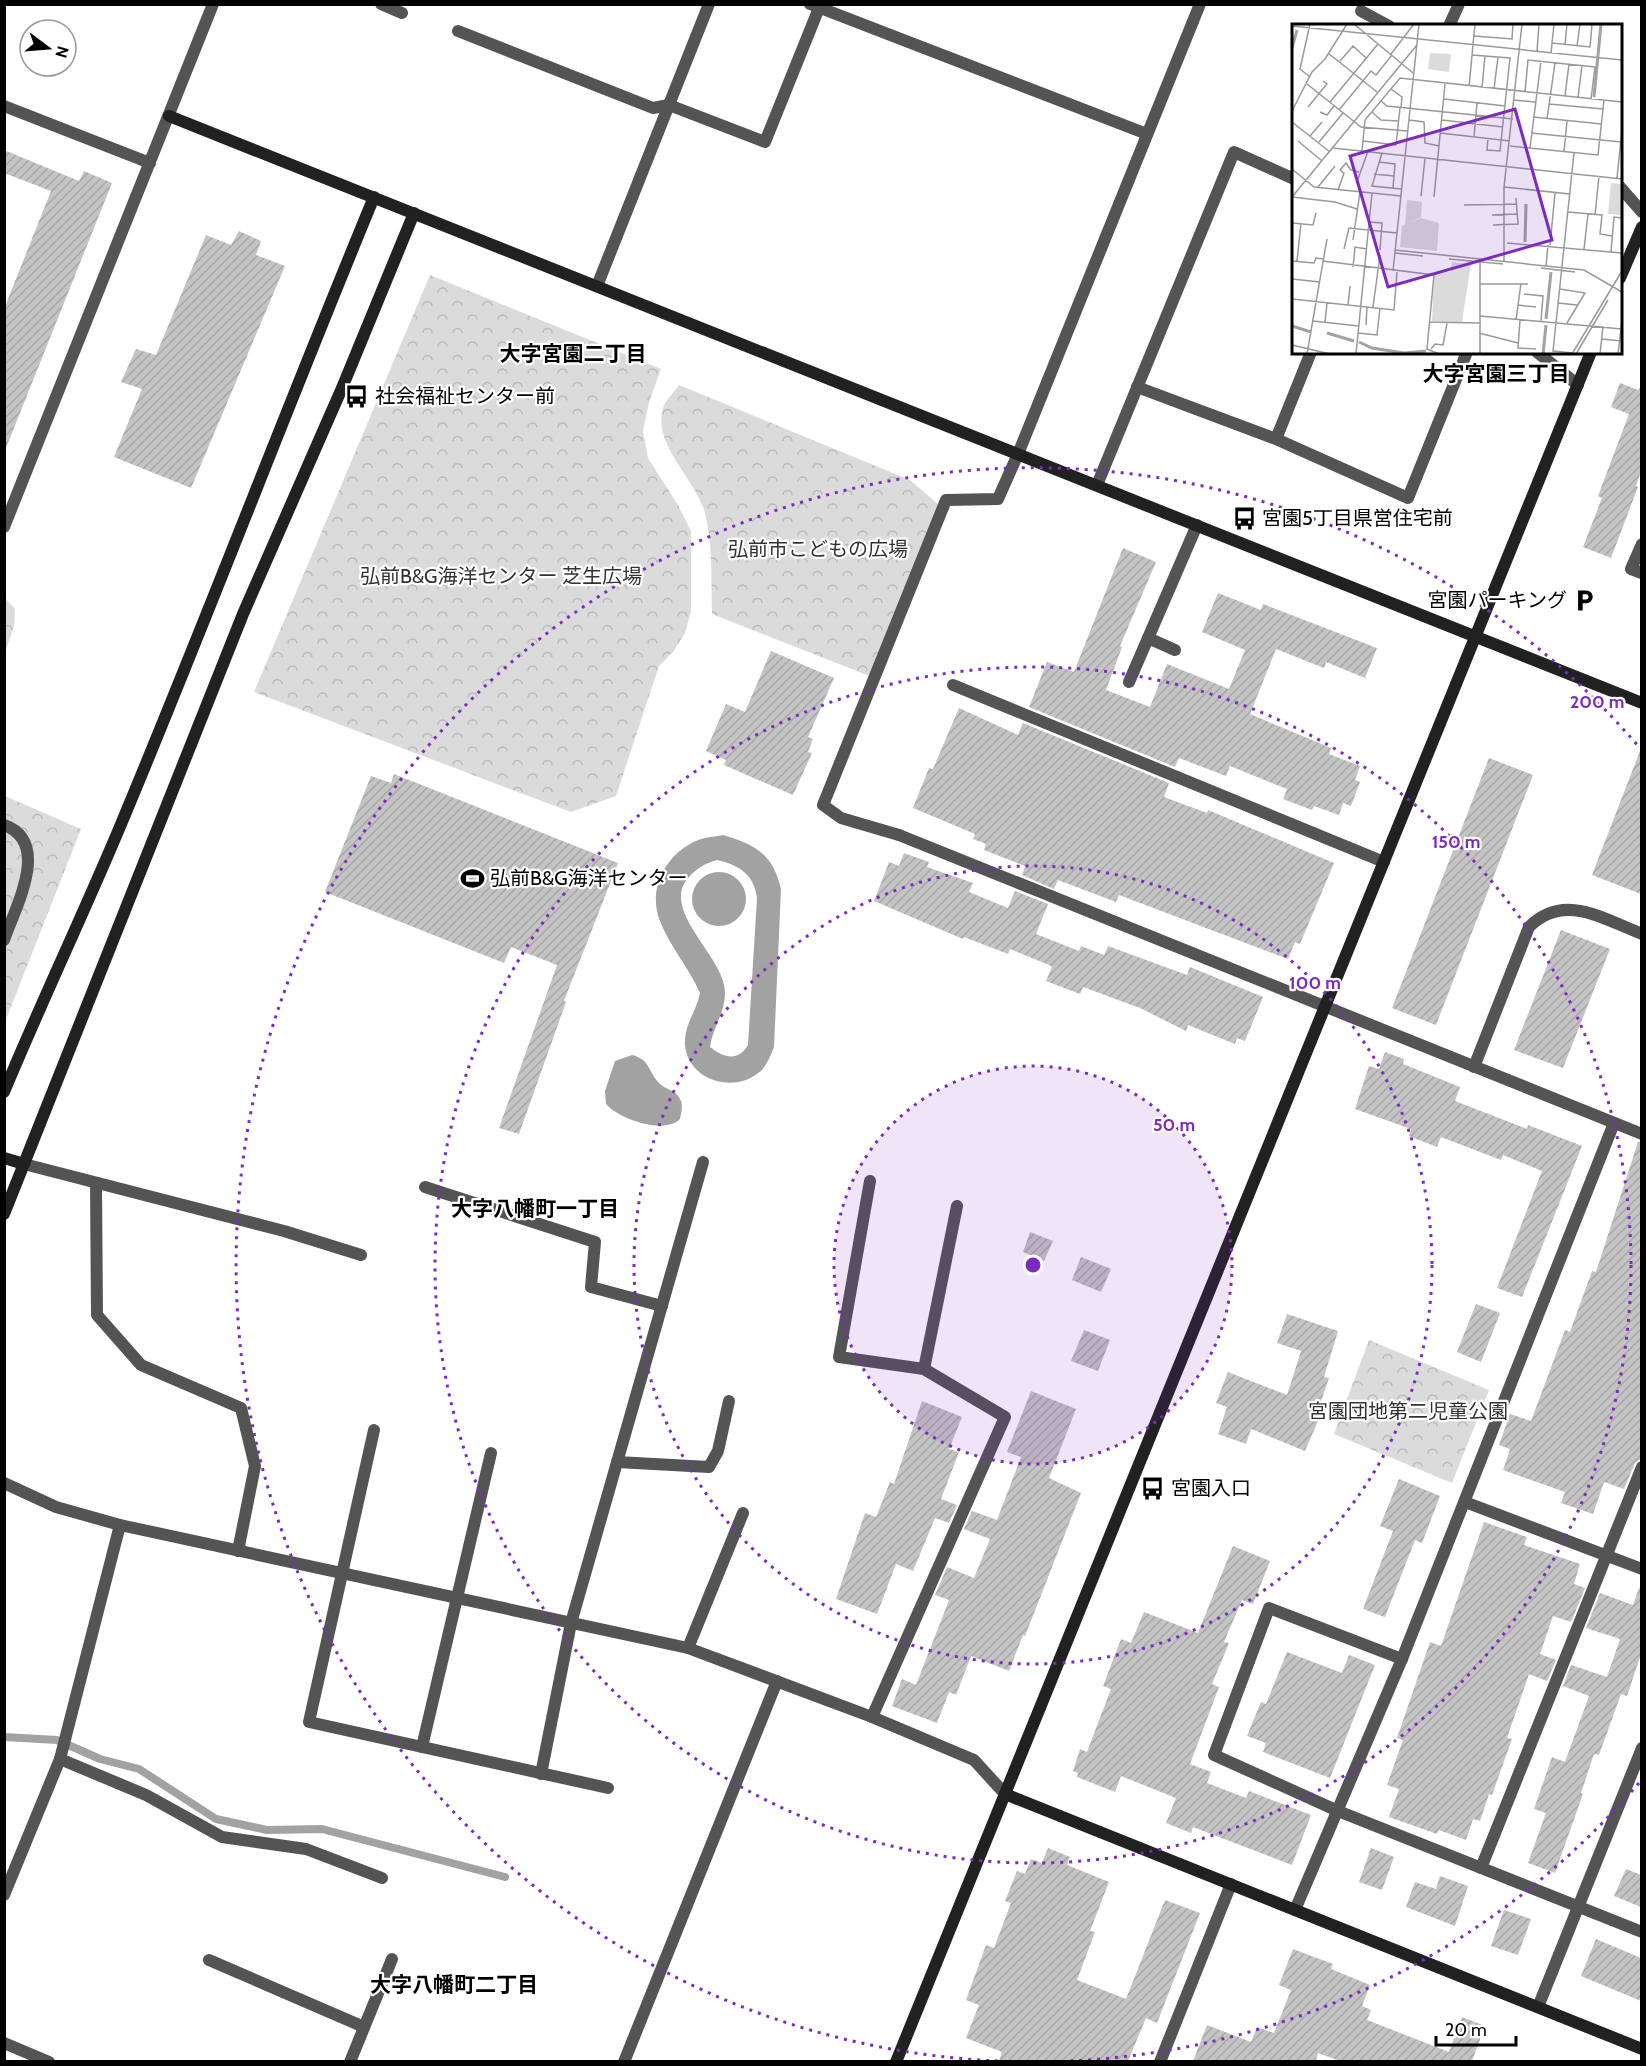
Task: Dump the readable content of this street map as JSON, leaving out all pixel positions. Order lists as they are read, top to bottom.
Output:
{
  "districts": [
    "大字宮園二丁目",
    "大字宮園三丁目",
    "大字八幡町一丁目",
    "大字八幡町二丁目"
  ],
  "parks": ["弘前市こどもの広場", "弘前B&G海洋センター 芝生広場", "宮園団地第二児童公園"],
  "places": {
    "bus stop": ["社会福祉センター前", "宮園5丁目県営住宅前", "宮園入口"],
    "parking": ["宮園パーキング"],
    "sports": ["弘前B&G海洋センター"]
  },
  "scale_bar": "20 m",
  "north": "right",
  "rings": [
    "200 m",
    "150 m",
    "100 m",
    "50 m"
  ]
}
